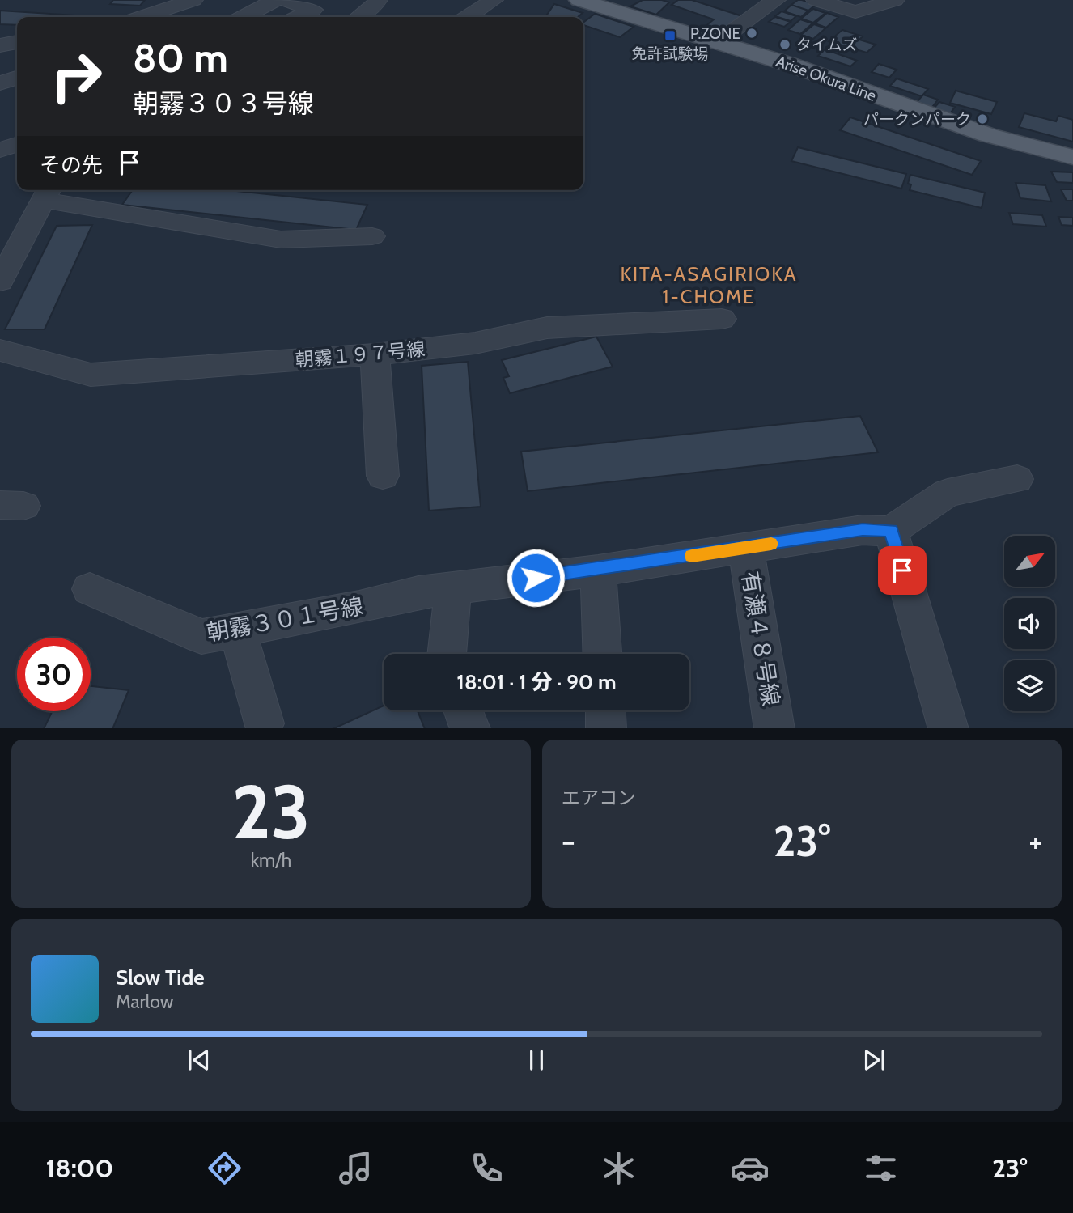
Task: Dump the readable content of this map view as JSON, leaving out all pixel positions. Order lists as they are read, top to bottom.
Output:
{
  "streets": {
    "main road": ["Arise Okura Line"],
    "street": ["朝霧１９７号線", "朝霧３０１号線", "有瀬４８号線"]
  },
  "crossings": [
    ["朝霧３０１号線", "有瀬４８号線"]
  ],
  "districts": ["KITA-ASAGIRIOKA 1-CHOME"],
  "places": {
    "other": ["P.ZONE", "タイムズ", "パークンパーク"],
    "transit": ["免許試験場"]
  },
  "north": "top right",
  "page": {
    "turn": ["80 m", "朝霧３０３号線"],
    "then": "その先",
    "limit": "30",
    "trip": "18:01 · 1 分 · 90 m",
    "tile": [
      ["23", "km/h"],
      "エアコン"
    ],
    "heat": ["−", "23°", "+"],
    "song": ["Slow Tide", "Marlow"],
    "tabs": ["18:00", "23°"]
  }
}
